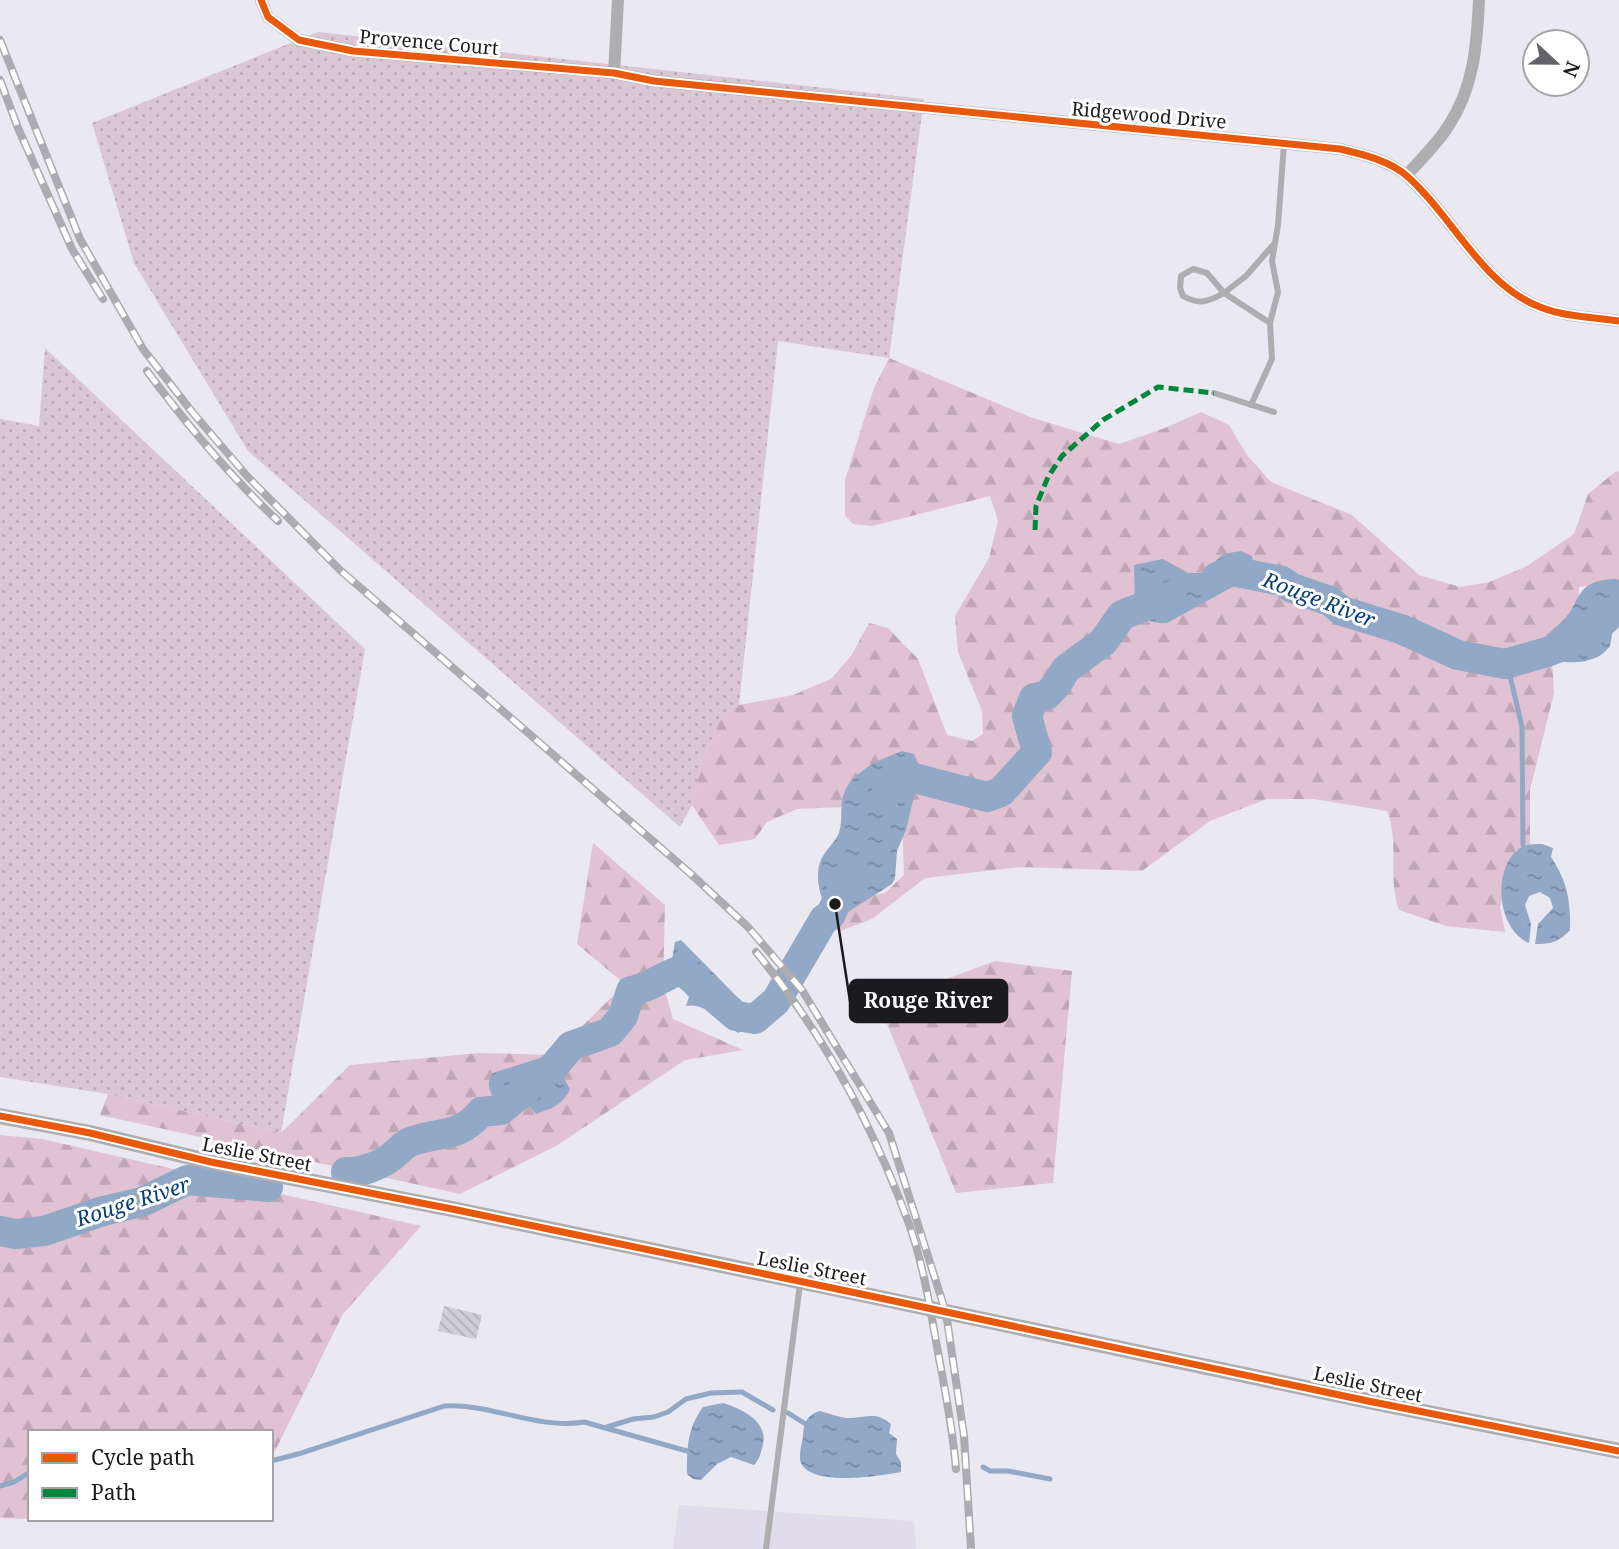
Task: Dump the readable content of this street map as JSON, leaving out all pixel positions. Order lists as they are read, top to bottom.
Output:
{
  "streets": {
    "street": ["Provence Court", "Ridgewood Drive", "Leslie Street"]
  },
  "crossings": [
    ["Provence Court", "Ridgewood Drive"]
  ],
  "water": ["Rouge River"],
  "places": ["Rouge River"],
  "legend": ["Cycle path", "Path"],
  "north": "right"
}
